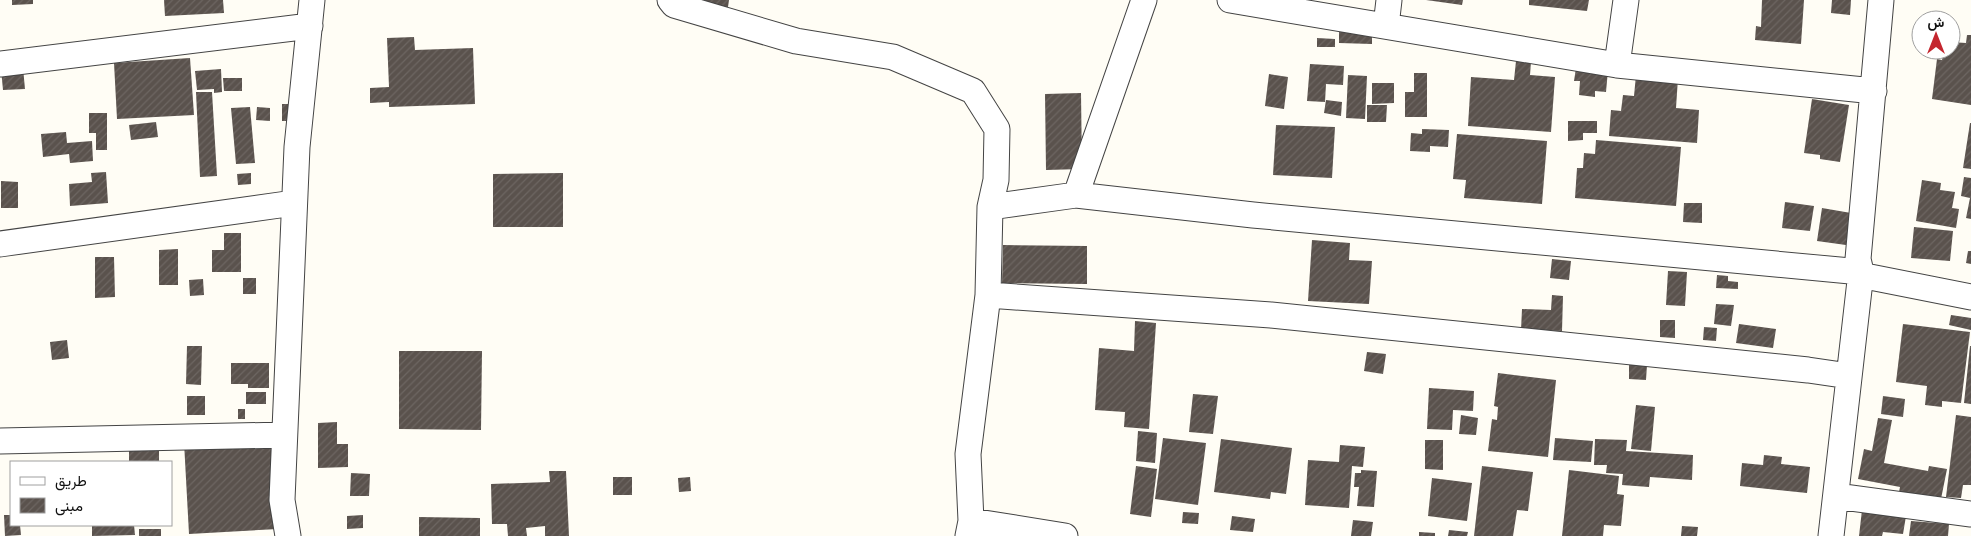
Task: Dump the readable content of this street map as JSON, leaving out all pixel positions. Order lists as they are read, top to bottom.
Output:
{
  "legend": ["طريق", "مبنى"],
  "north": "top"
}
